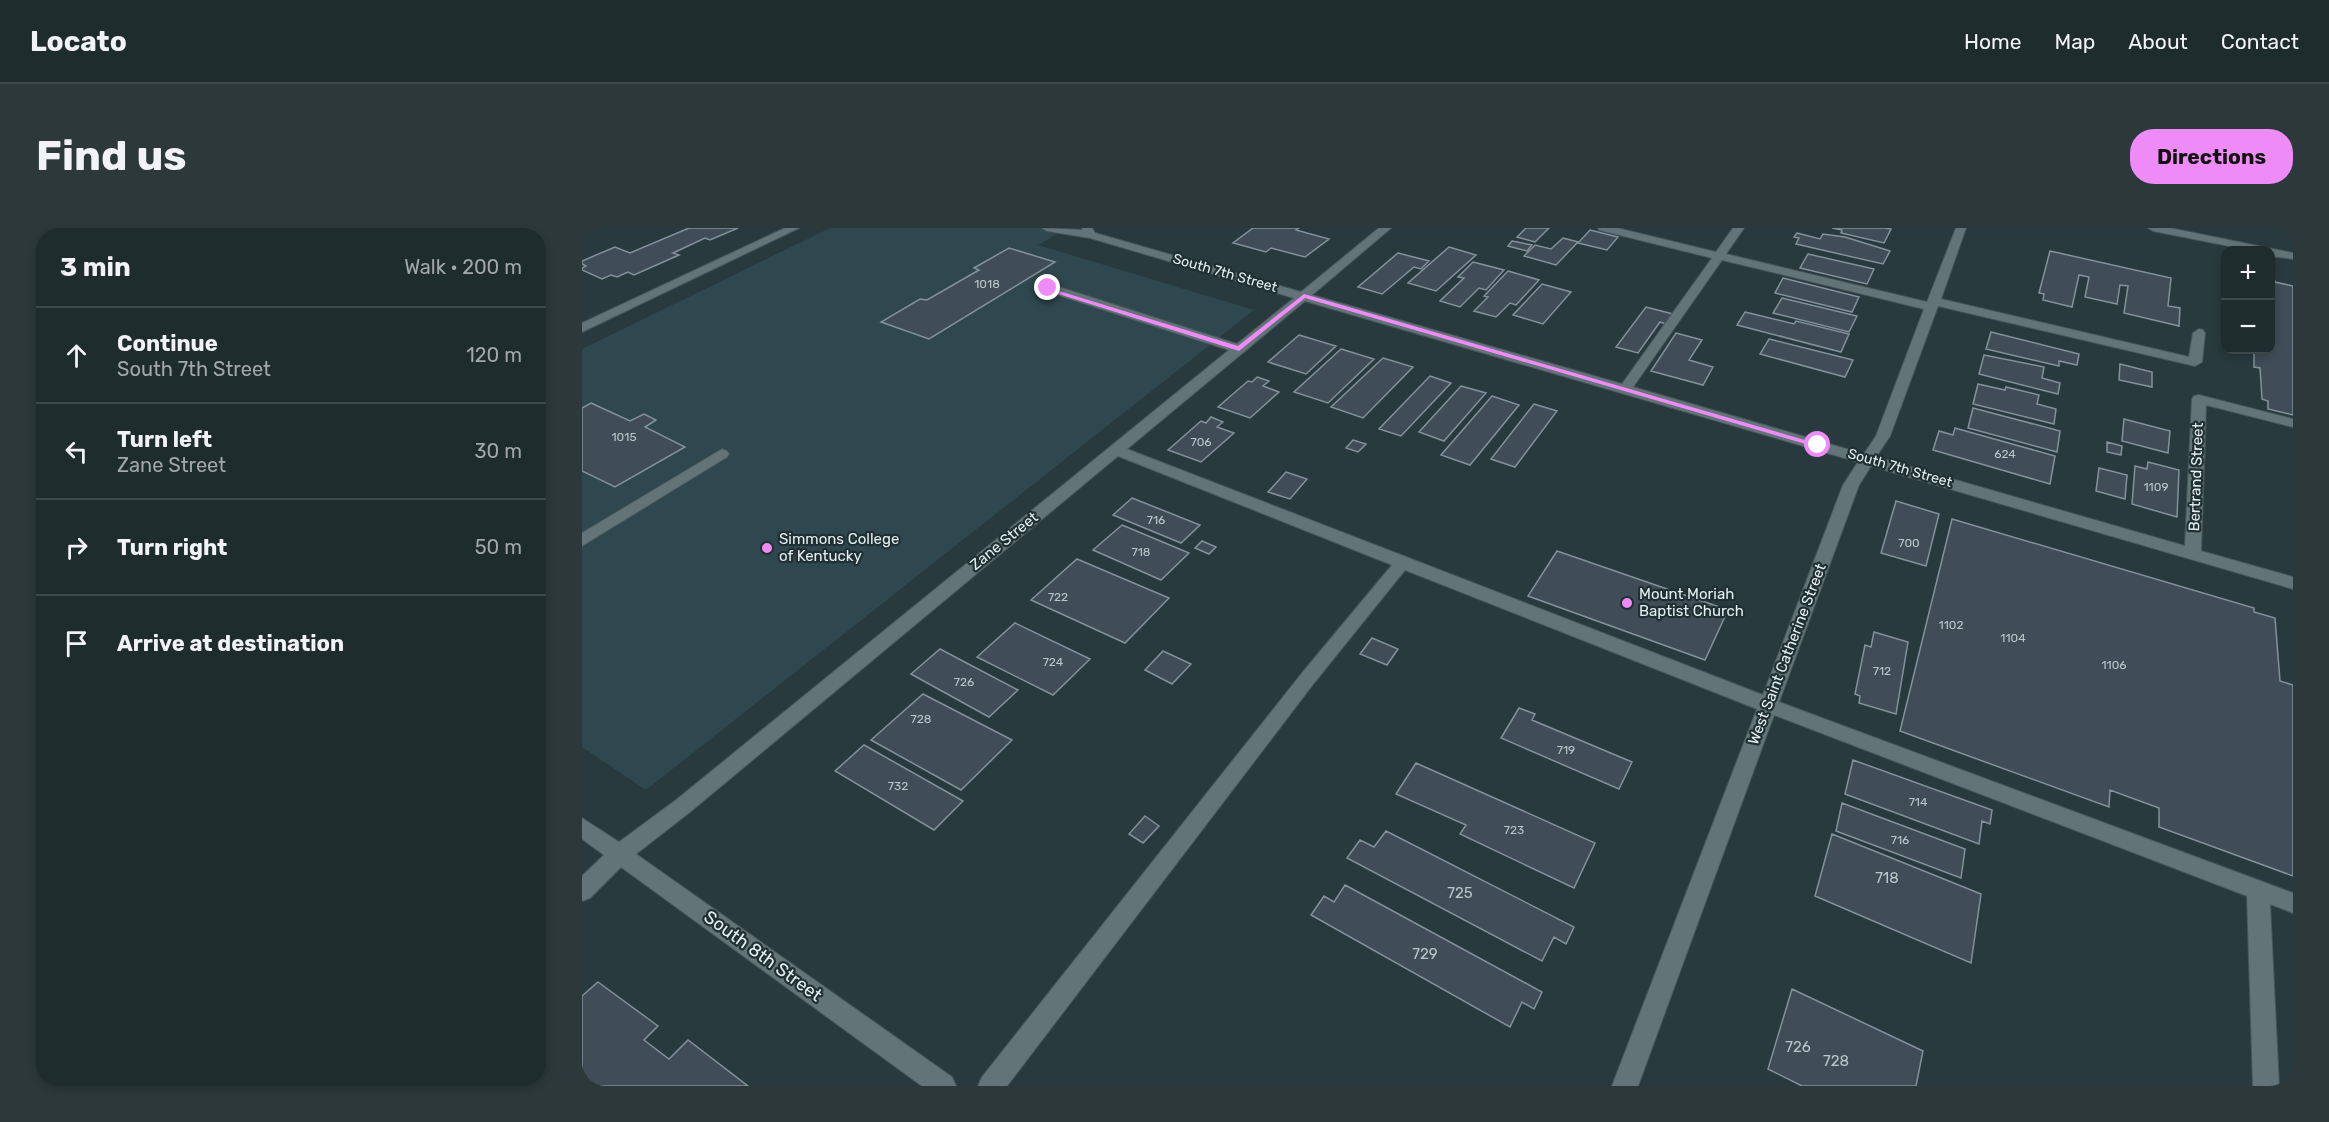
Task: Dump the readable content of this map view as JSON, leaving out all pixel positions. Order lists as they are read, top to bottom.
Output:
{
  "streets": {
    "street": [
      "South 7th Street",
      "Bertrand Street",
      "Zane Street",
      "West Saint Catherine Street",
      "South 8th Street"
    ]
  },
  "crossings": [
    ["South 7th Street", "Bertrand Street"],
    ["South 7th Street", "Zane Street"],
    ["South 7th Street", "West Saint Catherine Street"],
    ["Zane Street", "South 8th Street"]
  ],
  "places": ["Simmons College of Kentucky", "Mount Moriah Baptist Church"],
  "house_numbers": [
    "1018",
    "1015",
    "706",
    "624",
    "1109",
    "716",
    "700",
    "718",
    "722",
    "1102",
    "1104",
    "724",
    "1106",
    "712",
    "726",
    "728",
    "719",
    "732",
    "714",
    "723",
    "716",
    "718",
    "725",
    "729",
    "726",
    "728"
  ],
  "page": {
    "header": "Locato",
    "nav": [
      "Home",
      "Map",
      "About",
      "Contact"
    ],
    "buttons": "Directions",
    "title": "Find us",
    "heading": ["3 min", "Walk · 200 m"],
    "map_buttons": ["+", "−"],
    "list": [
      ["Continue", "South 7th Street", "120 m"],
      ["Turn left", "Zane Street", "30 m"],
      ["Turn right", "50 m"],
      "Arrive at destination"
    ]
  }
}
